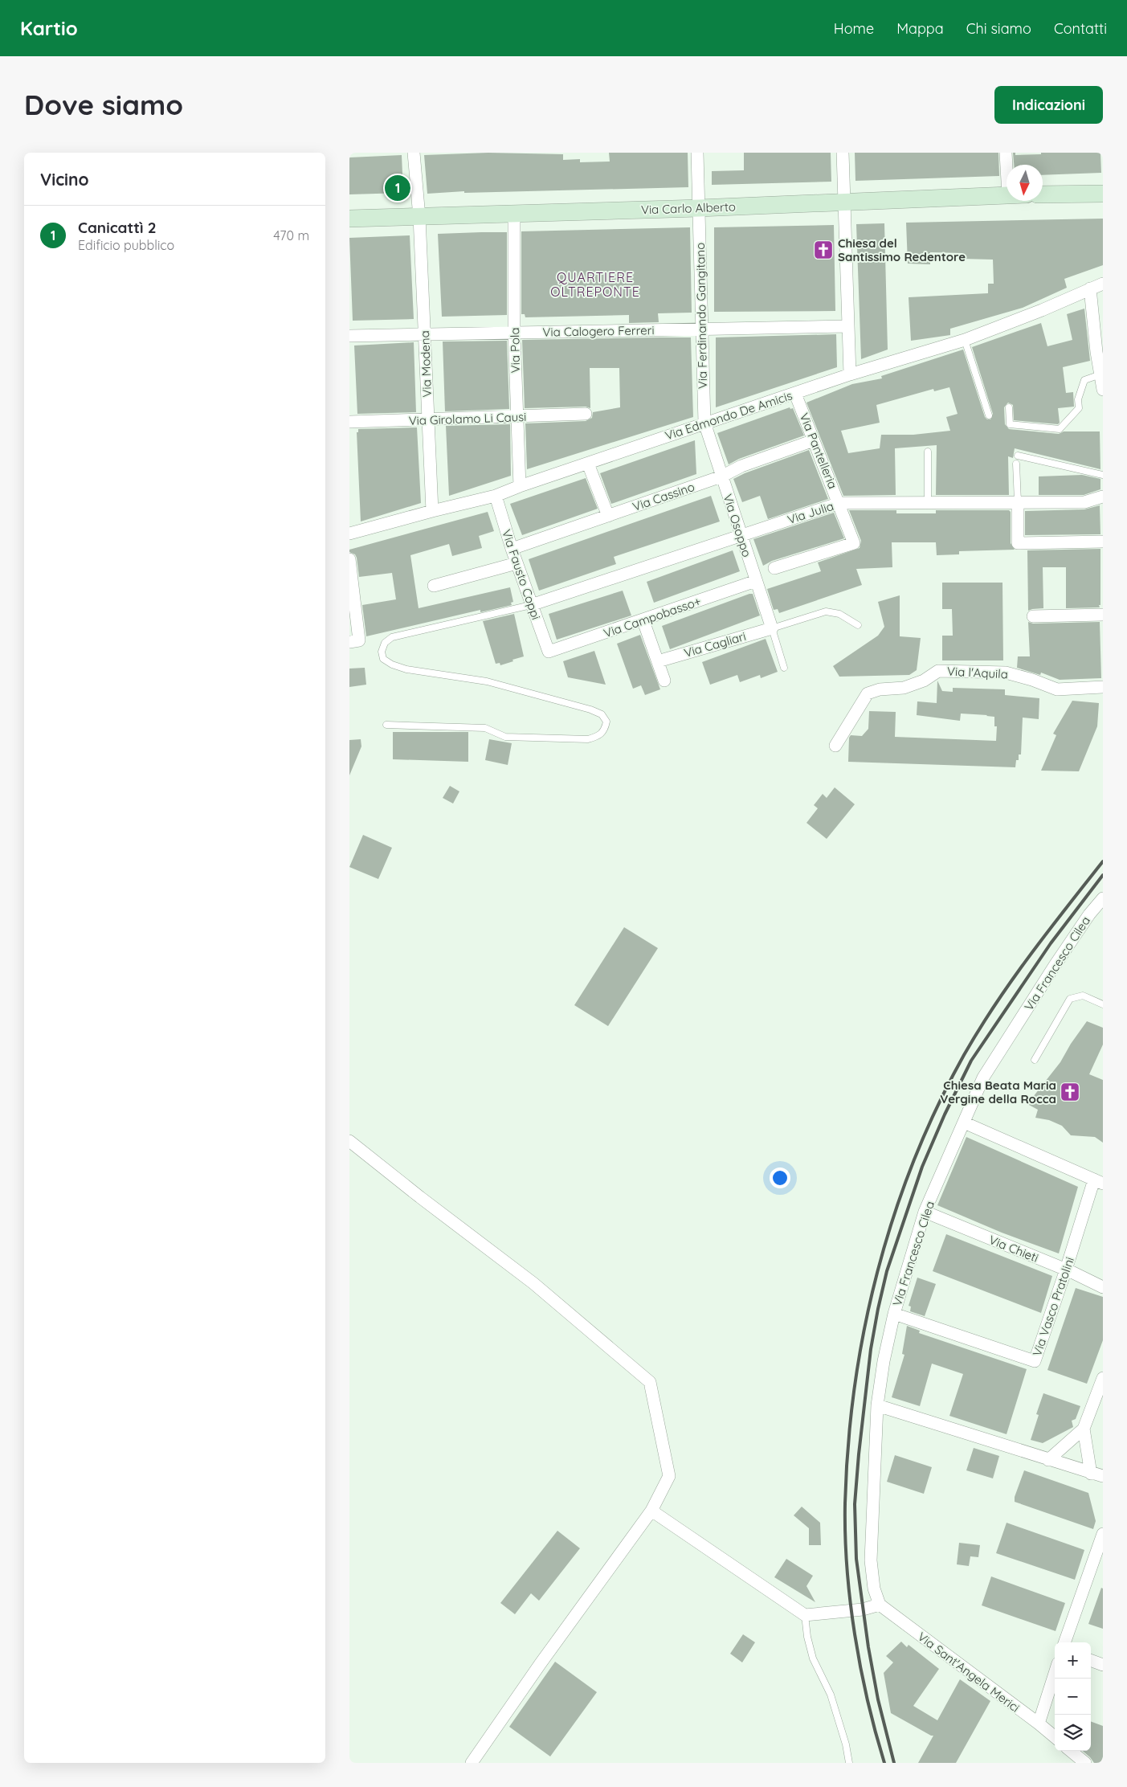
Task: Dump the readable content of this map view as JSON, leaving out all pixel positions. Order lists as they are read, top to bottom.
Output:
{
  "streets": {
    "main road": ["Via Carlo Alberto"],
    "street": [
      "Via Ferdinando Gangitano",
      "Via Calogero Ferreri",
      "Via Pola",
      "Via Modena",
      "Via Edmondo De Amicis",
      "Via Girolamo Li Causi",
      "Via Pantelleria",
      "Via Cassino",
      "Via Julia",
      "Via Osoppo",
      "Via Fausto Coppi",
      "Via Campobasso+",
      "Via Cagliari",
      "Via l'Aquila",
      "Via Francesco Cilea",
      "Via Chieti",
      "Via Vasco Pratolini",
      "Via Sant'Angela Merici"
    ]
  },
  "crossings": [
    ["Via Carlo Alberto", "Via Ferdinando Gangitano"],
    ["Via Carlo Alberto", "Via Pola"],
    ["Via Carlo Alberto", "Via Modena"],
    ["Via Ferdinando Gangitano", "Via Calogero Ferreri"],
    ["Via Ferdinando Gangitano", "Via Edmondo De Amicis"],
    ["Via Ferdinando Gangitano", "Via Osoppo"],
    ["Via Calogero Ferreri", "Via Pola"],
    ["Via Calogero Ferreri", "Via Modena"],
    ["Via Pola", "Via Edmondo De Amicis"],
    ["Via Pola", "Via Girolamo Li Causi"],
    ["Via Modena", "Via Edmondo De Amicis"],
    ["Via Modena", "Via Girolamo Li Causi"],
    ["Via Edmondo De Amicis", "Via Pantelleria"],
    ["Via Edmondo De Amicis", "Via Osoppo"],
    ["Via Edmondo De Amicis", "Via Fausto Coppi"],
    ["Via Pantelleria", "Via Cassino"],
    ["Via Pantelleria", "Via Julia"],
    ["Via Cassino", "Via Osoppo"],
    ["Via Cassino", "Via Fausto Coppi"],
    ["Via Julia", "Via Osoppo"],
    ["Via Julia", "Via Fausto Coppi"],
    ["Via Osoppo", "Via Campobasso+"],
    ["Via Osoppo", "Via Cagliari"],
    ["Via Fausto Coppi", "Via Campobasso+"],
    ["Via Francesco Cilea", "Via Chieti"],
    ["Via Francesco Cilea", "Via Vasco Pratolini"],
    ["Via Francesco Cilea", "Via Sant'Angela Merici"],
    ["Via Chieti", "Via Vasco Pratolini"]
  ],
  "districts": ["QUARTIERE OLTREPONTE"],
  "places": {
    "church": ["Chiesa del Santissimo Redentore", "Chiesa Beata Maria Vergine della Rocca"]
  },
  "north": "bottom",
  "page": {
    "header": "Kartio",
    "nav": [
      "Home",
      "Mappa",
      "Chi siamo",
      "Contatti"
    ],
    "buttons": "Indicazioni",
    "title": "Dove siamo",
    "heading": "Vicino",
    "pins": "1",
    "list": [
      {
        "mark": "1",
        "name": "Canicattì 2",
        "note": "Edificio pubblico",
        "value": "470 m"
      }
    ],
    "map_buttons": ["+", "−"]
  }
}
